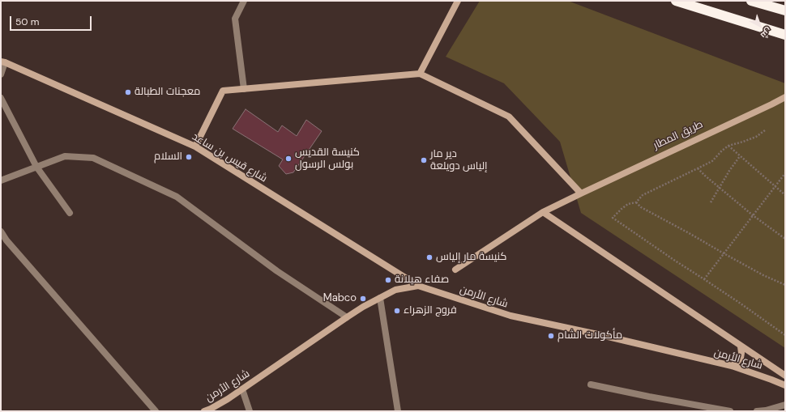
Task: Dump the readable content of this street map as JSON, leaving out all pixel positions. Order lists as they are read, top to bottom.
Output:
{
  "streets": {
    "main road": ["طريق المطار", "شارع قيس بن ساعد", "شارع الأرمن"]
  },
  "crossings": [
    ["شارع قيس بن ساعد", "شارع الأرمن"]
  ],
  "places": [
    "معجنات الطبالة",
    "السلام",
    "كنيسة القديس بولس الرسول",
    "دير مار إلياس دويلعة",
    "كنيسة مار إلياس",
    "صفاء هيلانة",
    "Mabco",
    "فروج الزهراء",
    "مأكولات الشام"
  ],
  "scale_bar": "50 m",
  "north": "bottom right"
}
